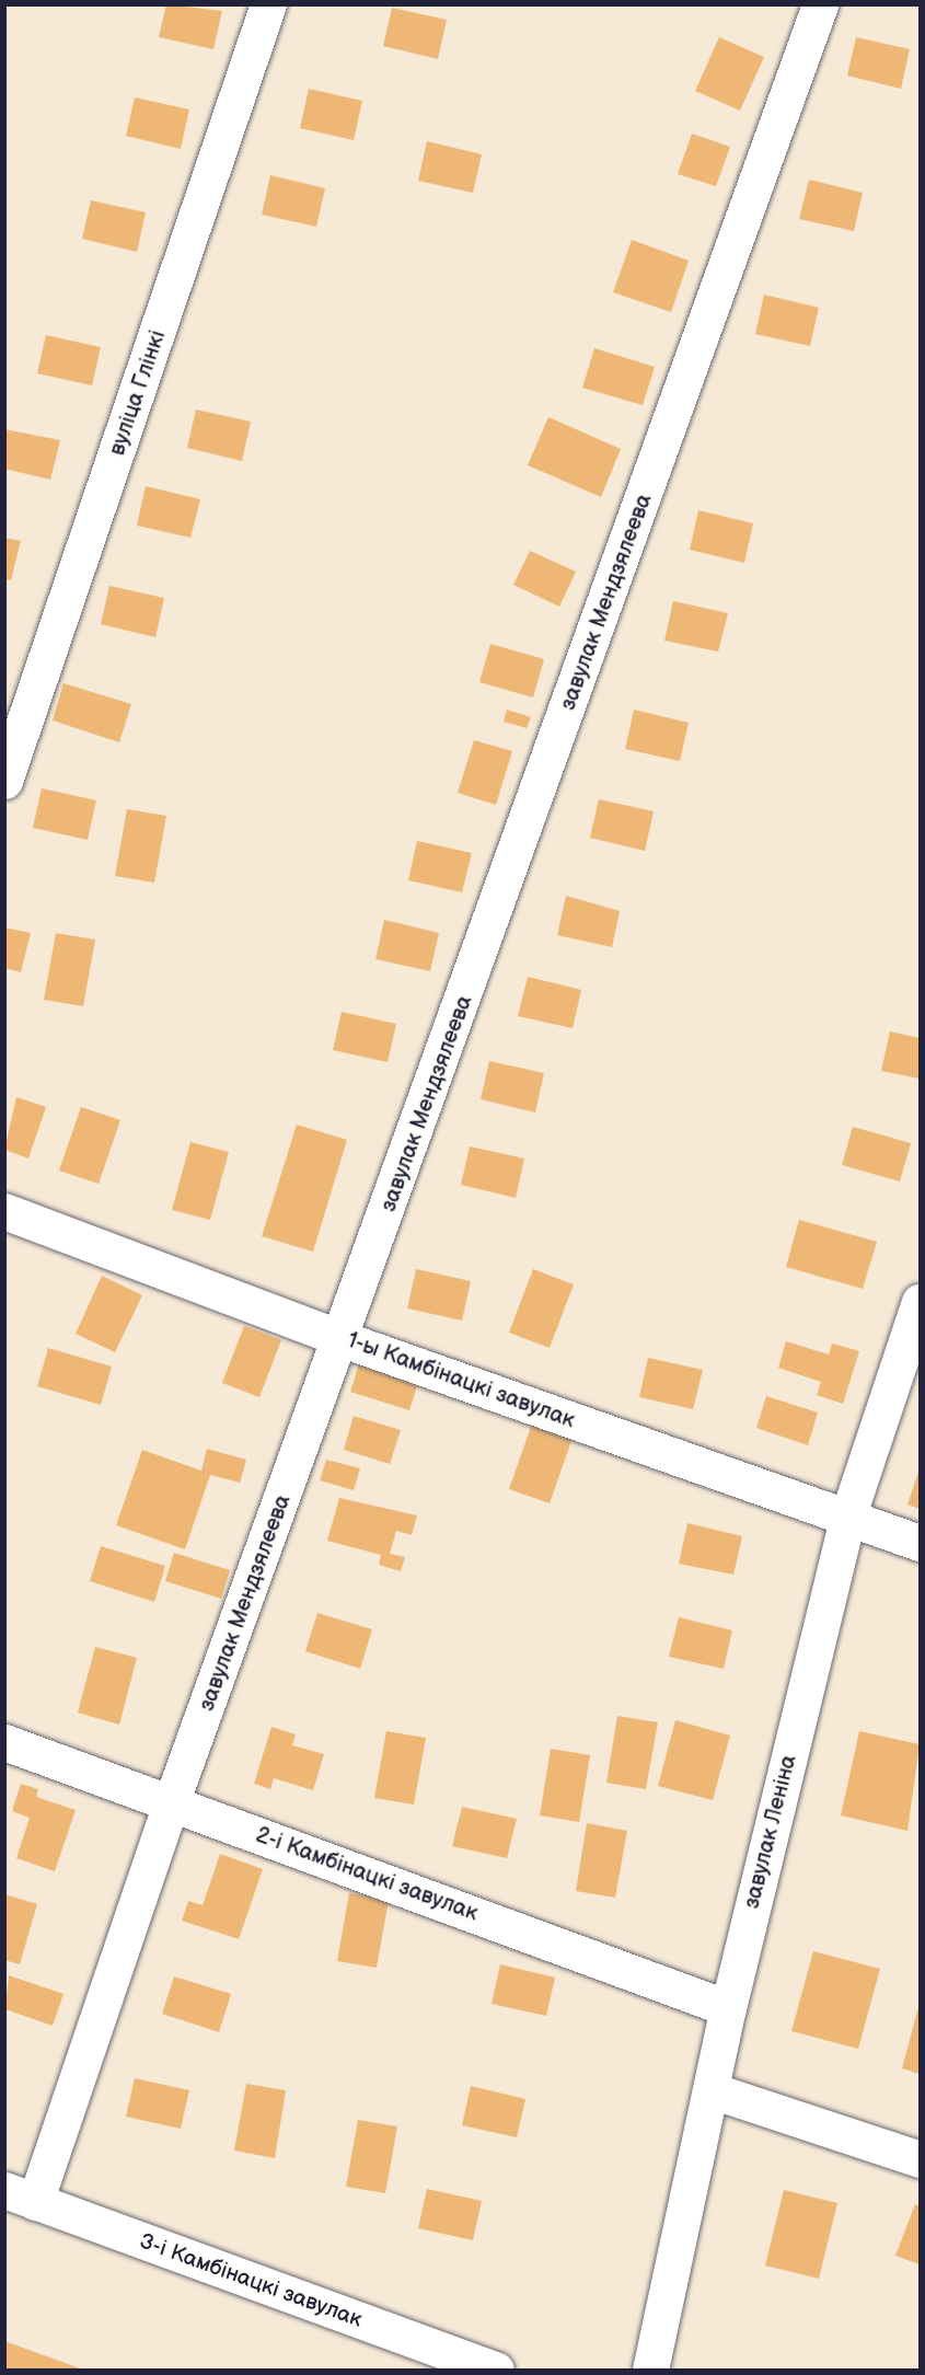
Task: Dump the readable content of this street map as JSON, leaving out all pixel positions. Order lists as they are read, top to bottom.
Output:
{
  "streets": {
    "street": [
      "вуліца Глінкі",
      "завулак Мендзялеева",
      "1-ы Камбінацкі завулак",
      "завулак Леніна",
      "2-і Камбінацкі завулак",
      "3-і Камбінацкі завулак"
    ]
  },
  "crossings": [
    ["завулак Мендзялеева", "1-ы Камбінацкі завулак"],
    ["завулак Мендзялеева", "2-і Камбінацкі завулак"],
    ["завулак Мендзялеева", "3-і Камбінацкі завулак"],
    ["1-ы Камбінацкі завулак", "завулак Леніна"],
    ["завулак Леніна", "2-і Камбінацкі завулак"]
  ]
}
